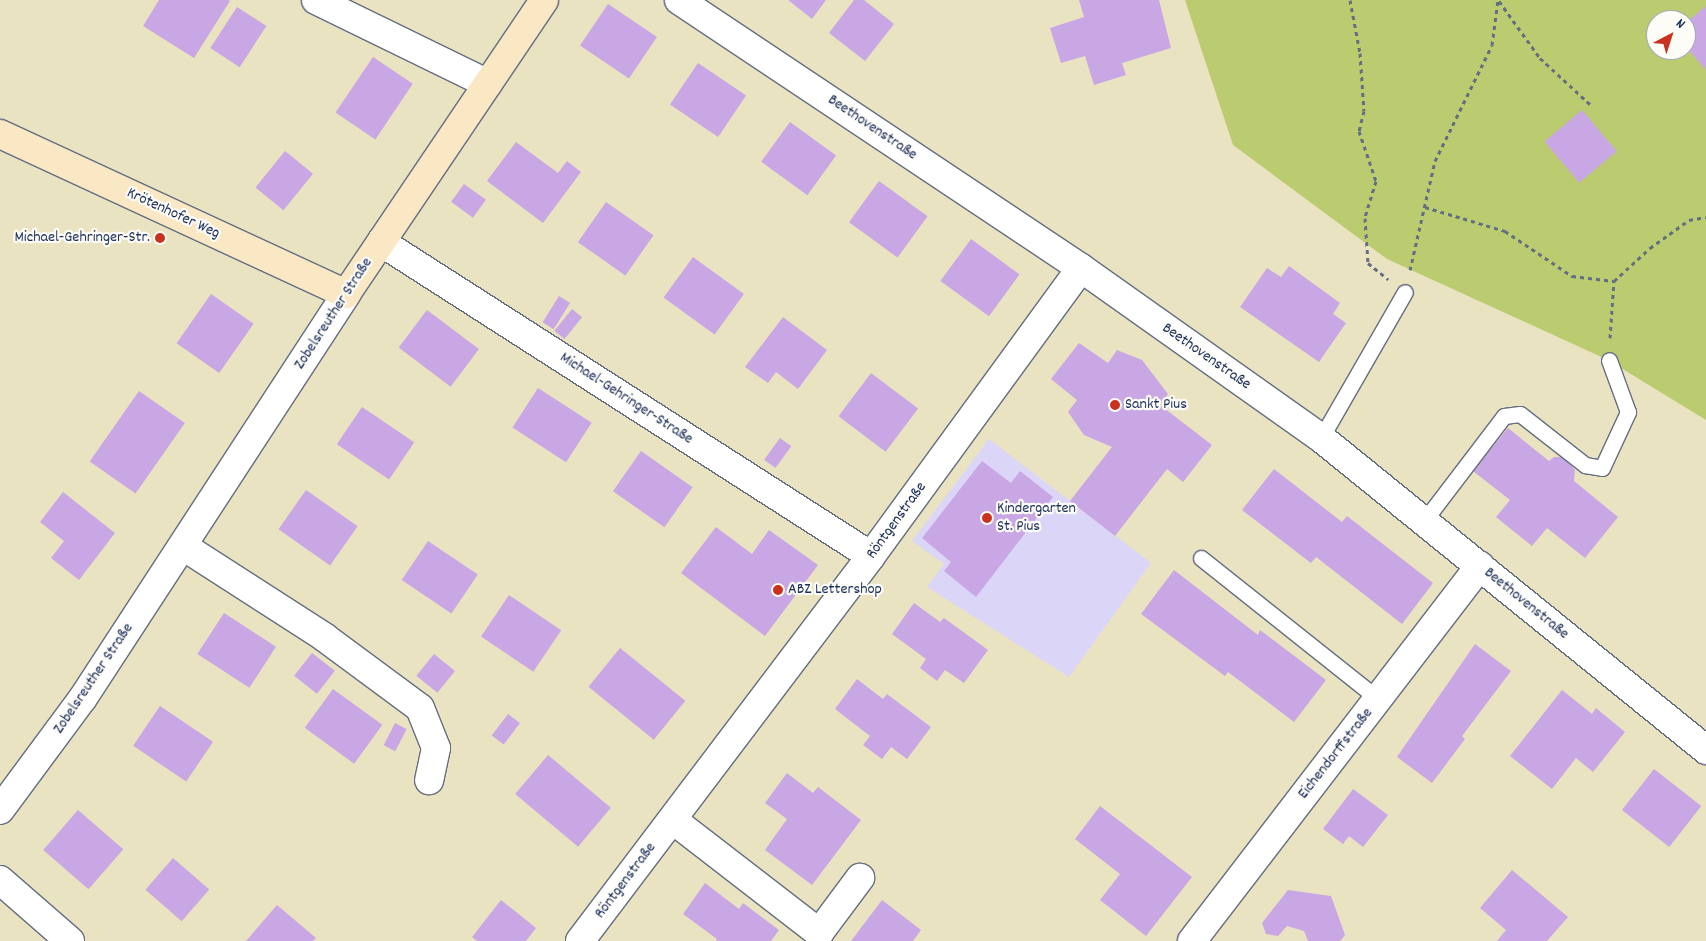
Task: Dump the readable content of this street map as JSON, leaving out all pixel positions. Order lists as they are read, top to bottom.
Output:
{
  "streets": {
    "street": [
      "Beethovenstraße",
      "Krötenhofer Weg",
      "Zobelsreuther Straße",
      "Michael-Gehringer-Straße",
      "Röntgenstraße",
      "Eichendorffstraße"
    ]
  },
  "crossings": [
    ["Beethovenstraße", "Röntgenstraße"],
    ["Beethovenstraße", "Eichendorffstraße"],
    ["Krötenhofer Weg", "Zobelsreuther Straße"],
    ["Zobelsreuther Straße", "Michael-Gehringer-Straße"],
    ["Michael-Gehringer-Straße", "Röntgenstraße"]
  ],
  "places": [
    "Michael-Gehringer-Str.",
    "Sankt Pius",
    "Kindergarten St. Pius",
    "ABZ Lettershop"
  ],
  "north": "top right"
}
